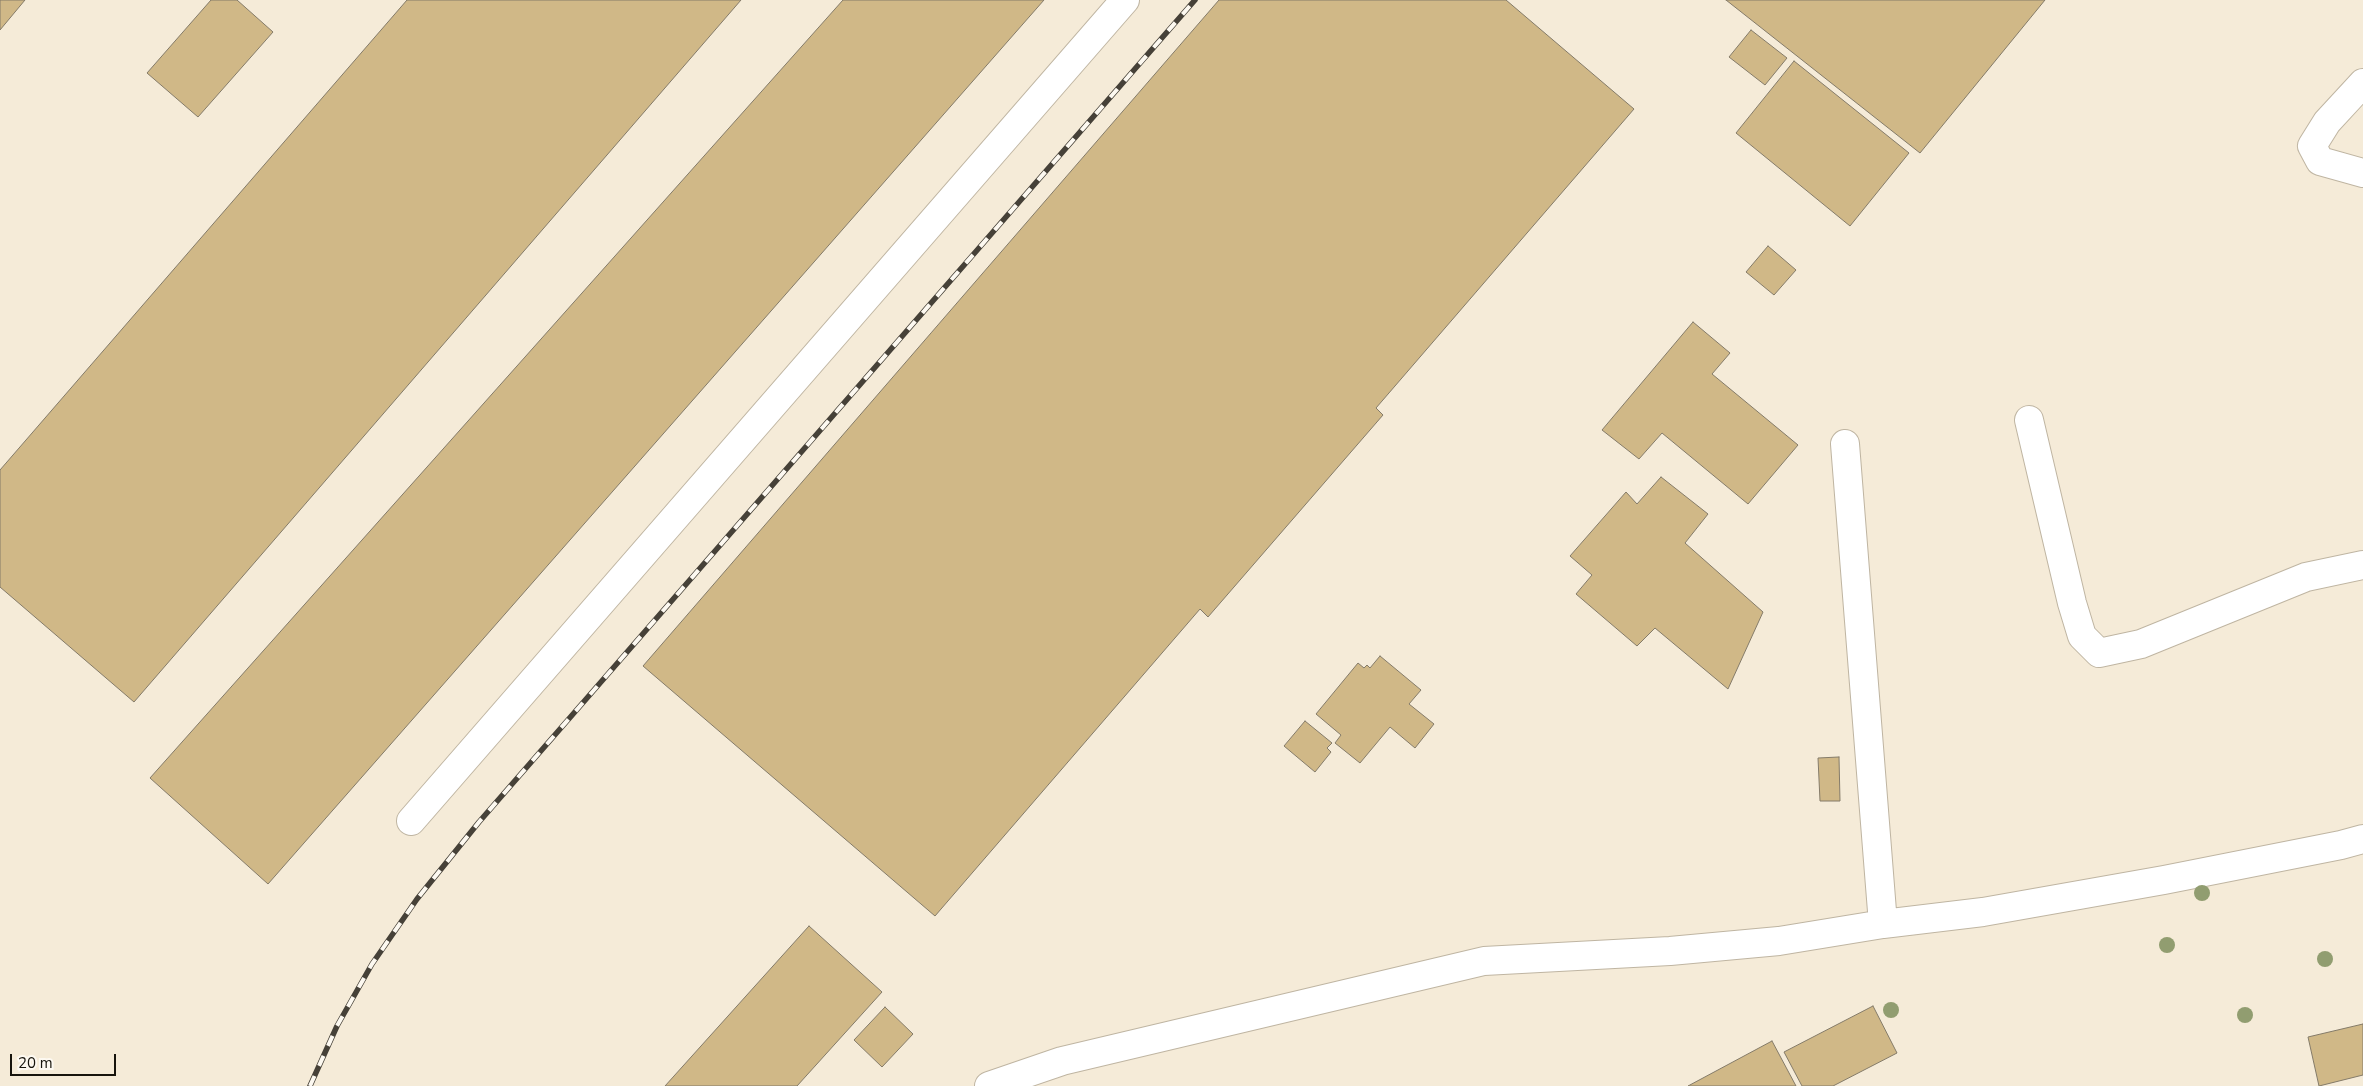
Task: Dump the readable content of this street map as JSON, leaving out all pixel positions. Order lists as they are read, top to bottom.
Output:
{
  "scale_bar": "20 m"
}
